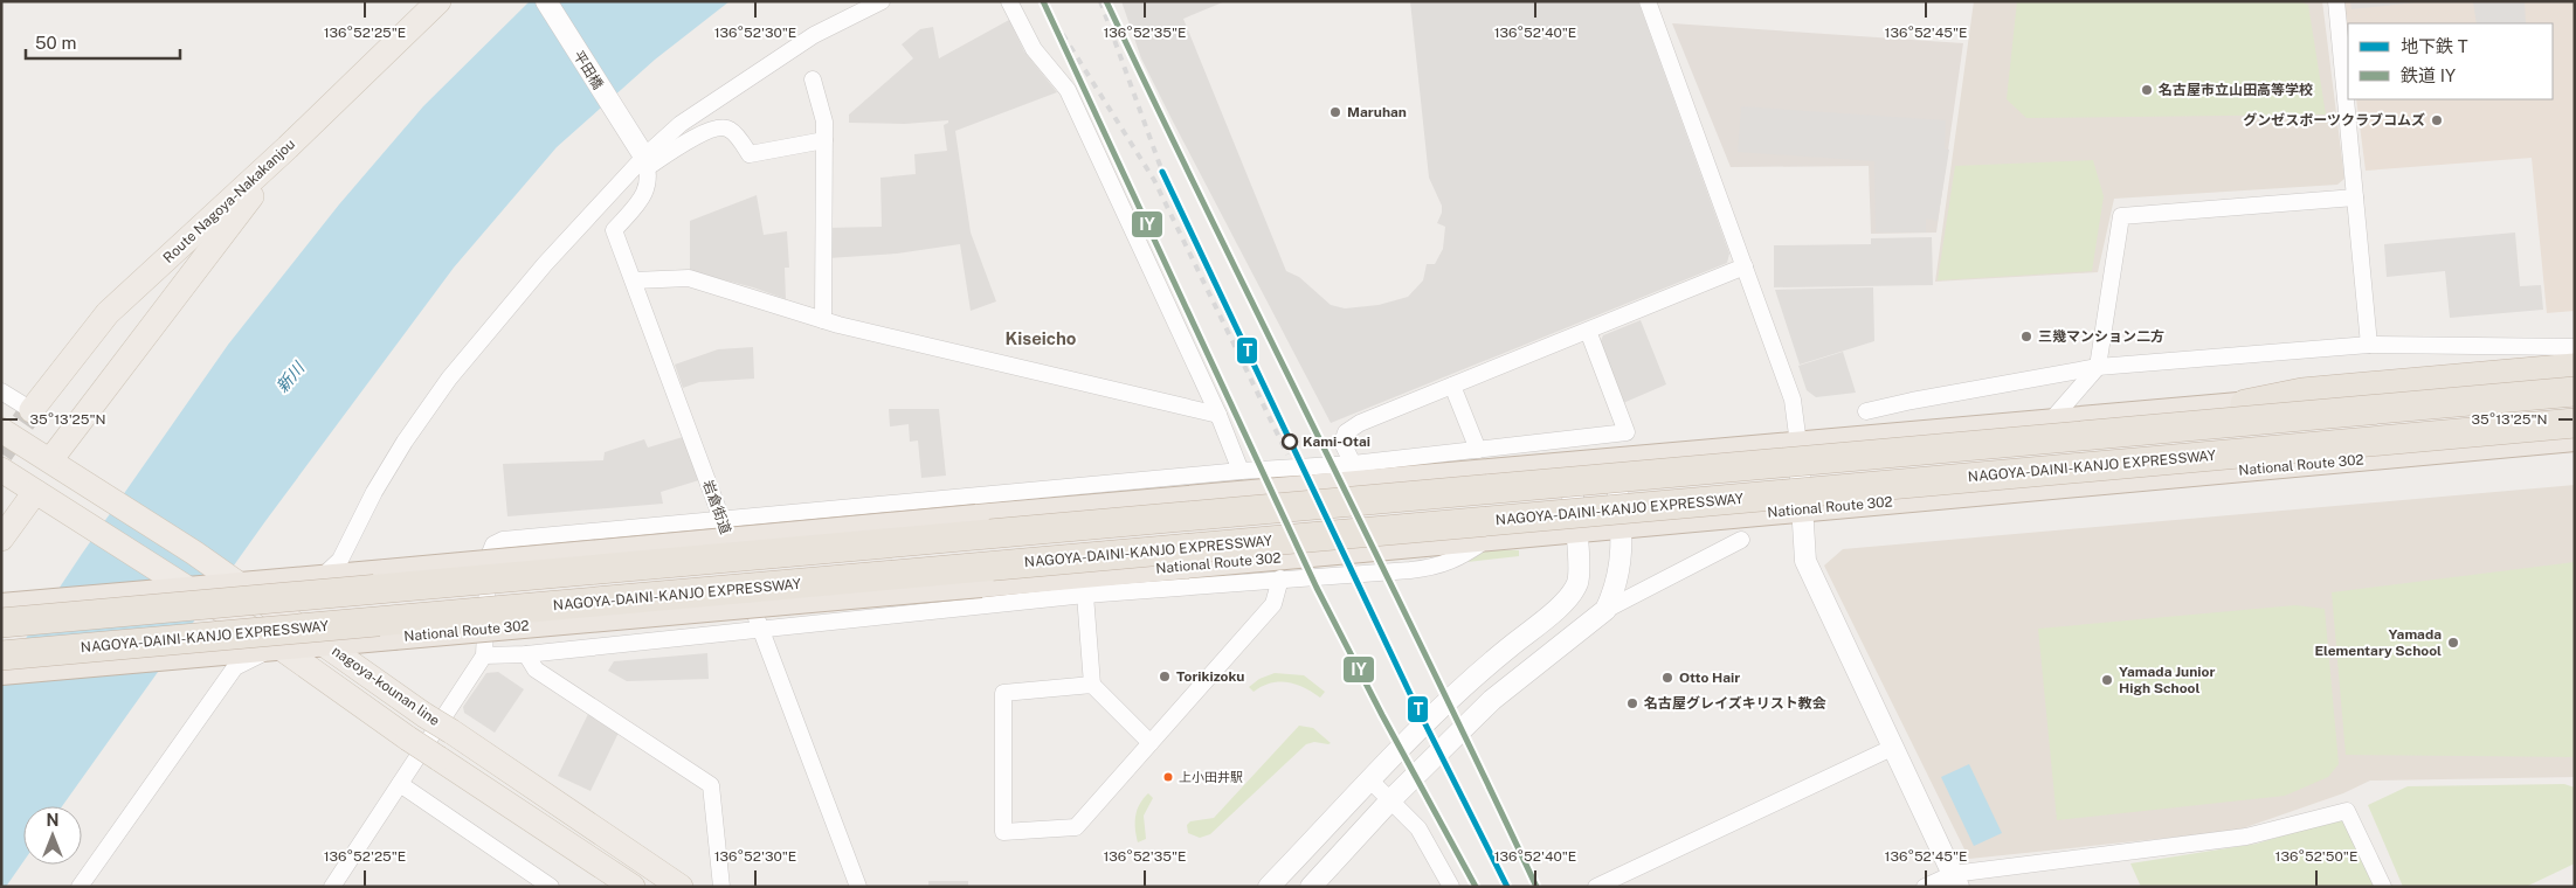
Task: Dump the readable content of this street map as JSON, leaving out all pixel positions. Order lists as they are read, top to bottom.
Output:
{
  "streets": {
    "highway": ["National Route 302", "NAGOYA-DAINI-KANJO EXPRESSWAY"],
    "main road": ["Route Nagoya-Nakakanjou", "nagoya-kounan line"],
    "street": ["平田橋", "岩倉街道"]
  },
  "crossings": [
    ["平田橋", "岩倉街道"],
    ["National Route 302", "nagoya-kounan line"]
  ],
  "districts": ["Kiseicho"],
  "water": ["新川"],
  "places": [
    "名古屋市立山田高等学校",
    "Maruhan",
    "グンゼスポーツクラブコムズ",
    "三幾マンション二方",
    "Kami-Otai",
    "Yamada Elementary School",
    "Torikizoku",
    "Otto Hair",
    "Yamada Junior High School",
    "名古屋グレイズキリスト教会",
    "上小田井駅"
  ],
  "lines": ["rail line IY", "metro line T"],
  "legend": ["地下鉄 T", "鉄道 IY"],
  "scale_bar": "50 m",
  "north": "top",
  "coordinates": [
    "136°52'25\"E",
    "136°52'30\"E",
    "136°52'35\"E",
    "136°52'40\"E",
    "136°52'45\"E",
    "35°13'25\"N",
    "136°52'50\"E"
  ]
}
